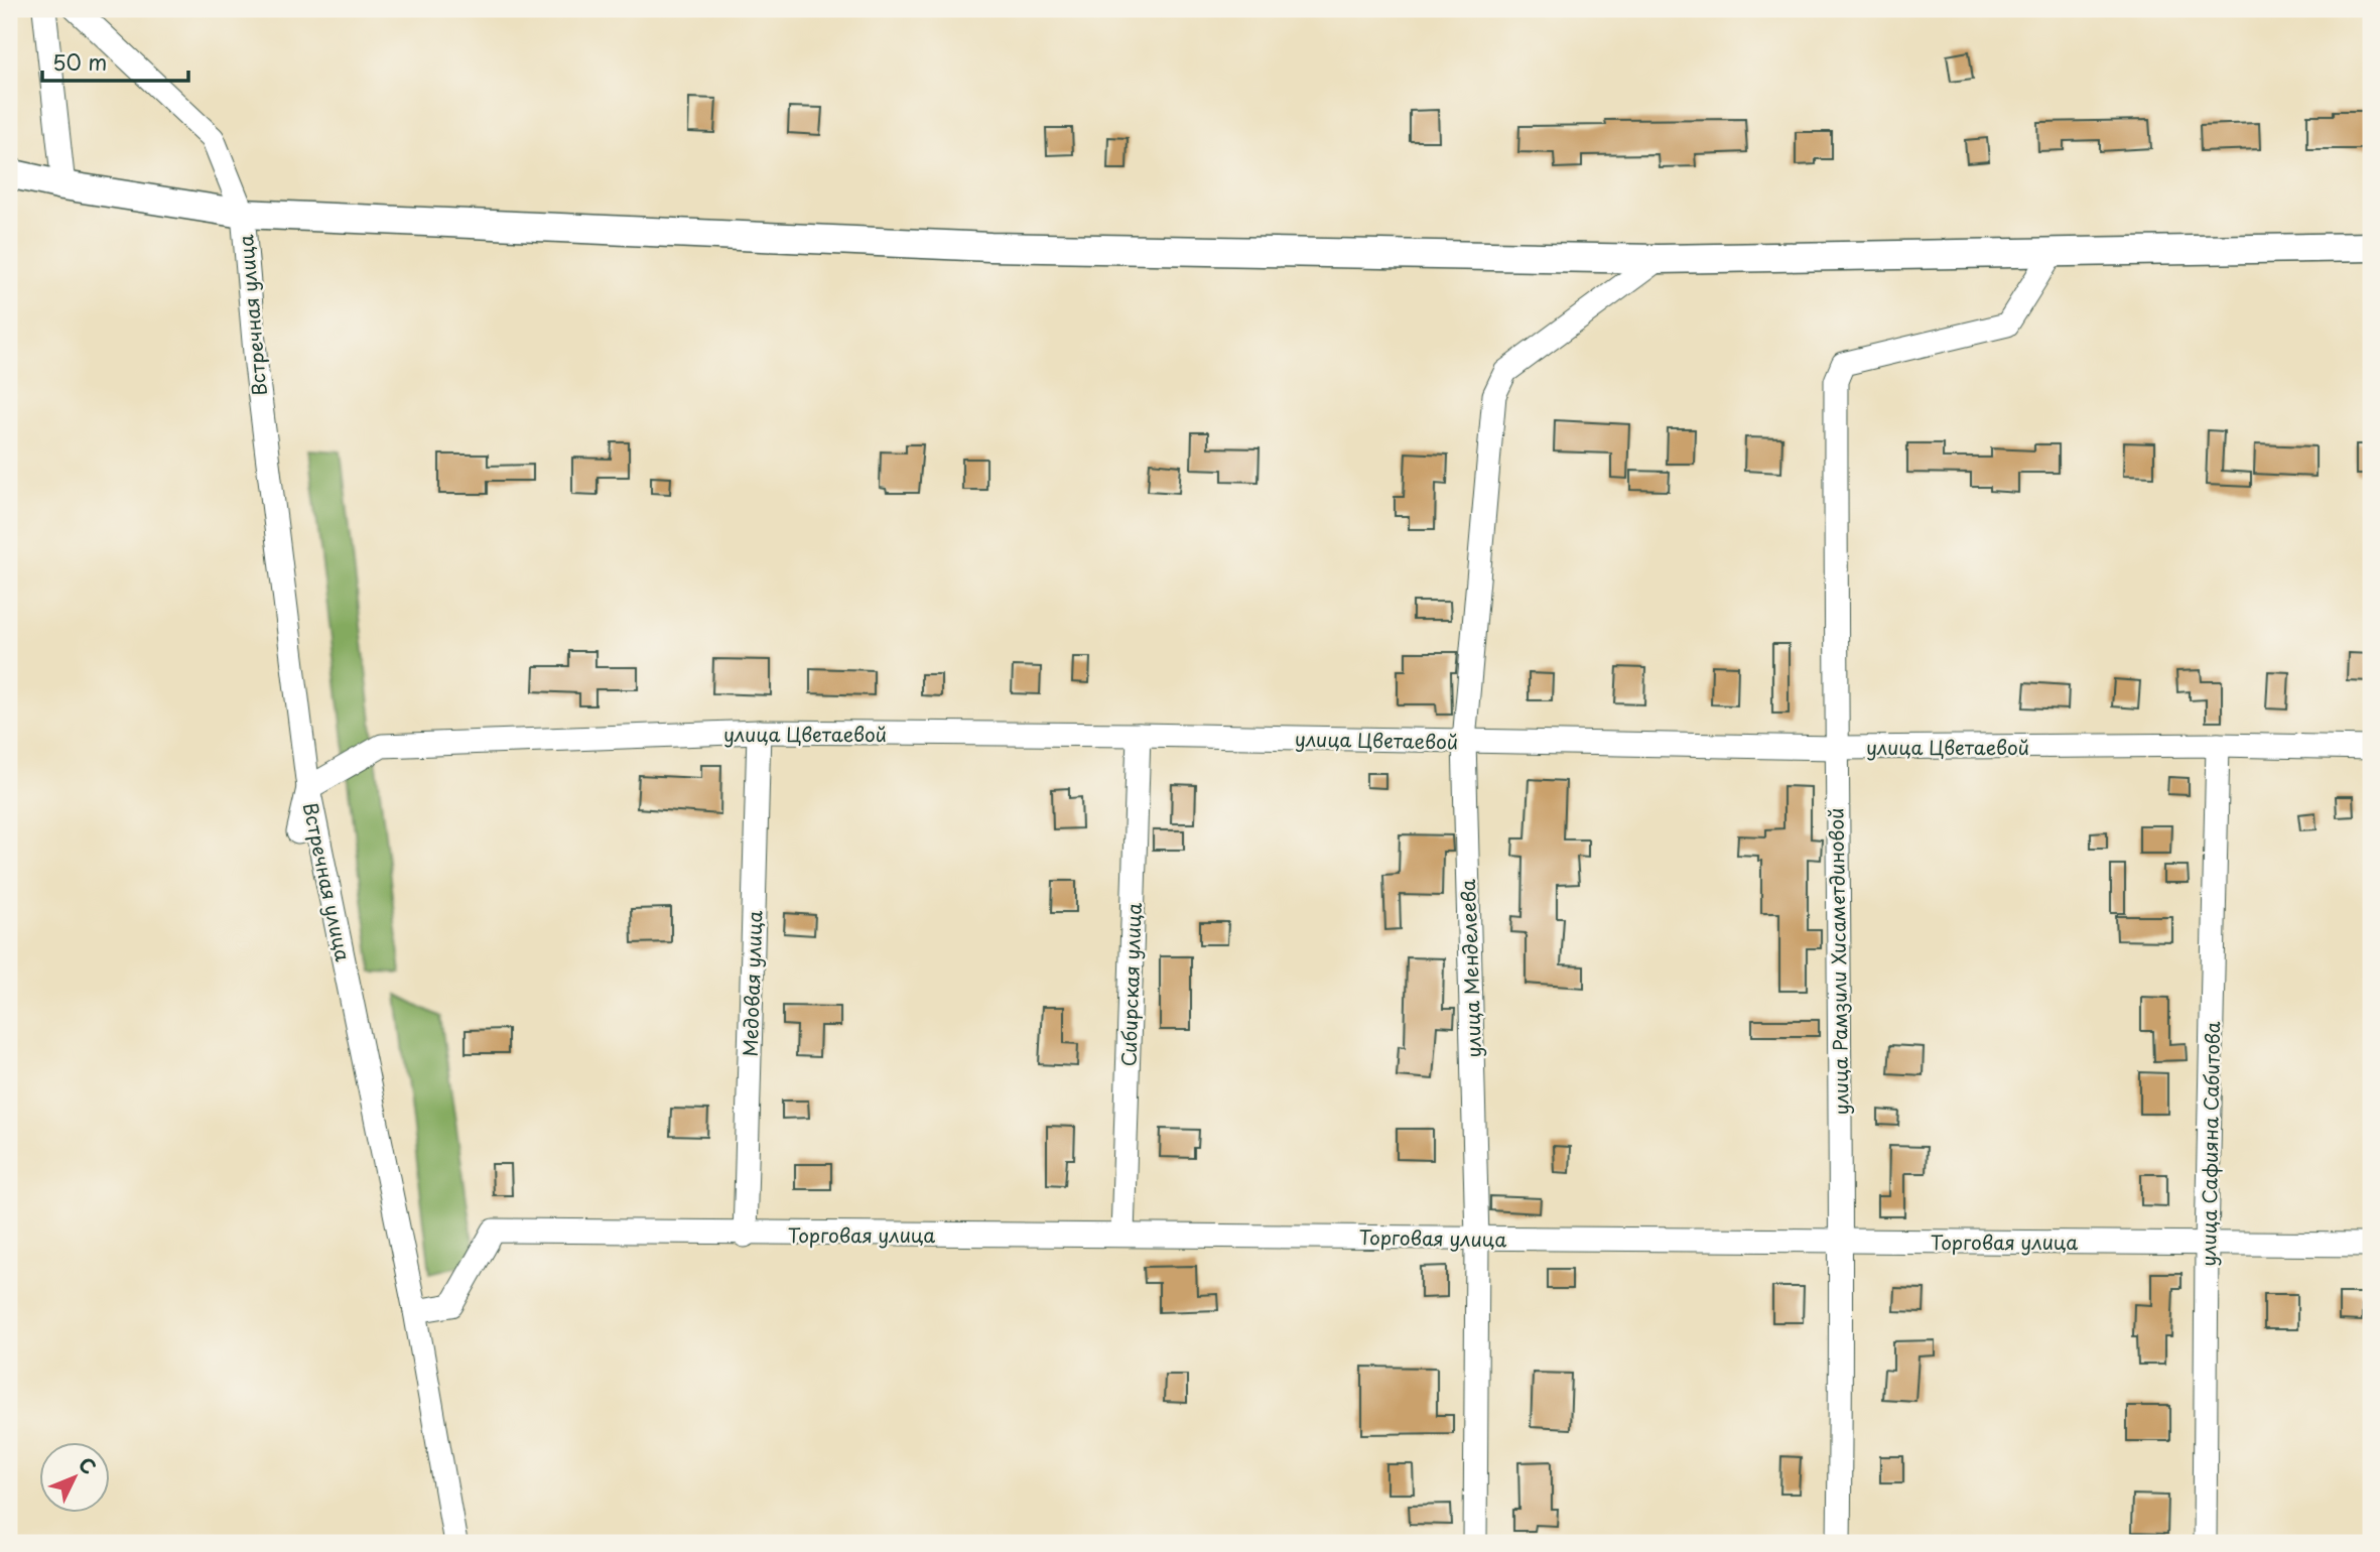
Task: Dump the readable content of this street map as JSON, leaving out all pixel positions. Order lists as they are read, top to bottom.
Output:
{
  "streets": {
    "street": [
      "Встречная улица",
      "улица Цветаевой",
      "улица Рамзили Хисаметдиновой",
      "улица Менделеева",
      "Медовая улица",
      "Сибирская улица",
      "улица Сафияна Сабитова",
      "Торговая улица"
    ]
  },
  "crossings": [
    ["Встречная улица", "улица Цветаевой"],
    ["Встречная улица", "Торговая улица"],
    ["улица Цветаевой", "улица Рамзили Хисаметдиновой"],
    ["улица Цветаевой", "улица Менделеева"],
    ["улица Цветаевой", "Медовая улица"],
    ["улица Цветаевой", "Сибирская улица"],
    ["улица Цветаевой", "улица Сафияна Сабитова"],
    ["улица Рамзили Хисаметдиновой", "Торговая улица"],
    ["улица Менделеева", "Торговая улица"],
    ["Медовая улица", "Торговая улица"],
    ["Сибирская улица", "Торговая улица"],
    ["улица Сафияна Сабитова", "Торговая улица"]
  ],
  "scale_bar": "50 m",
  "north": "top right"
}
